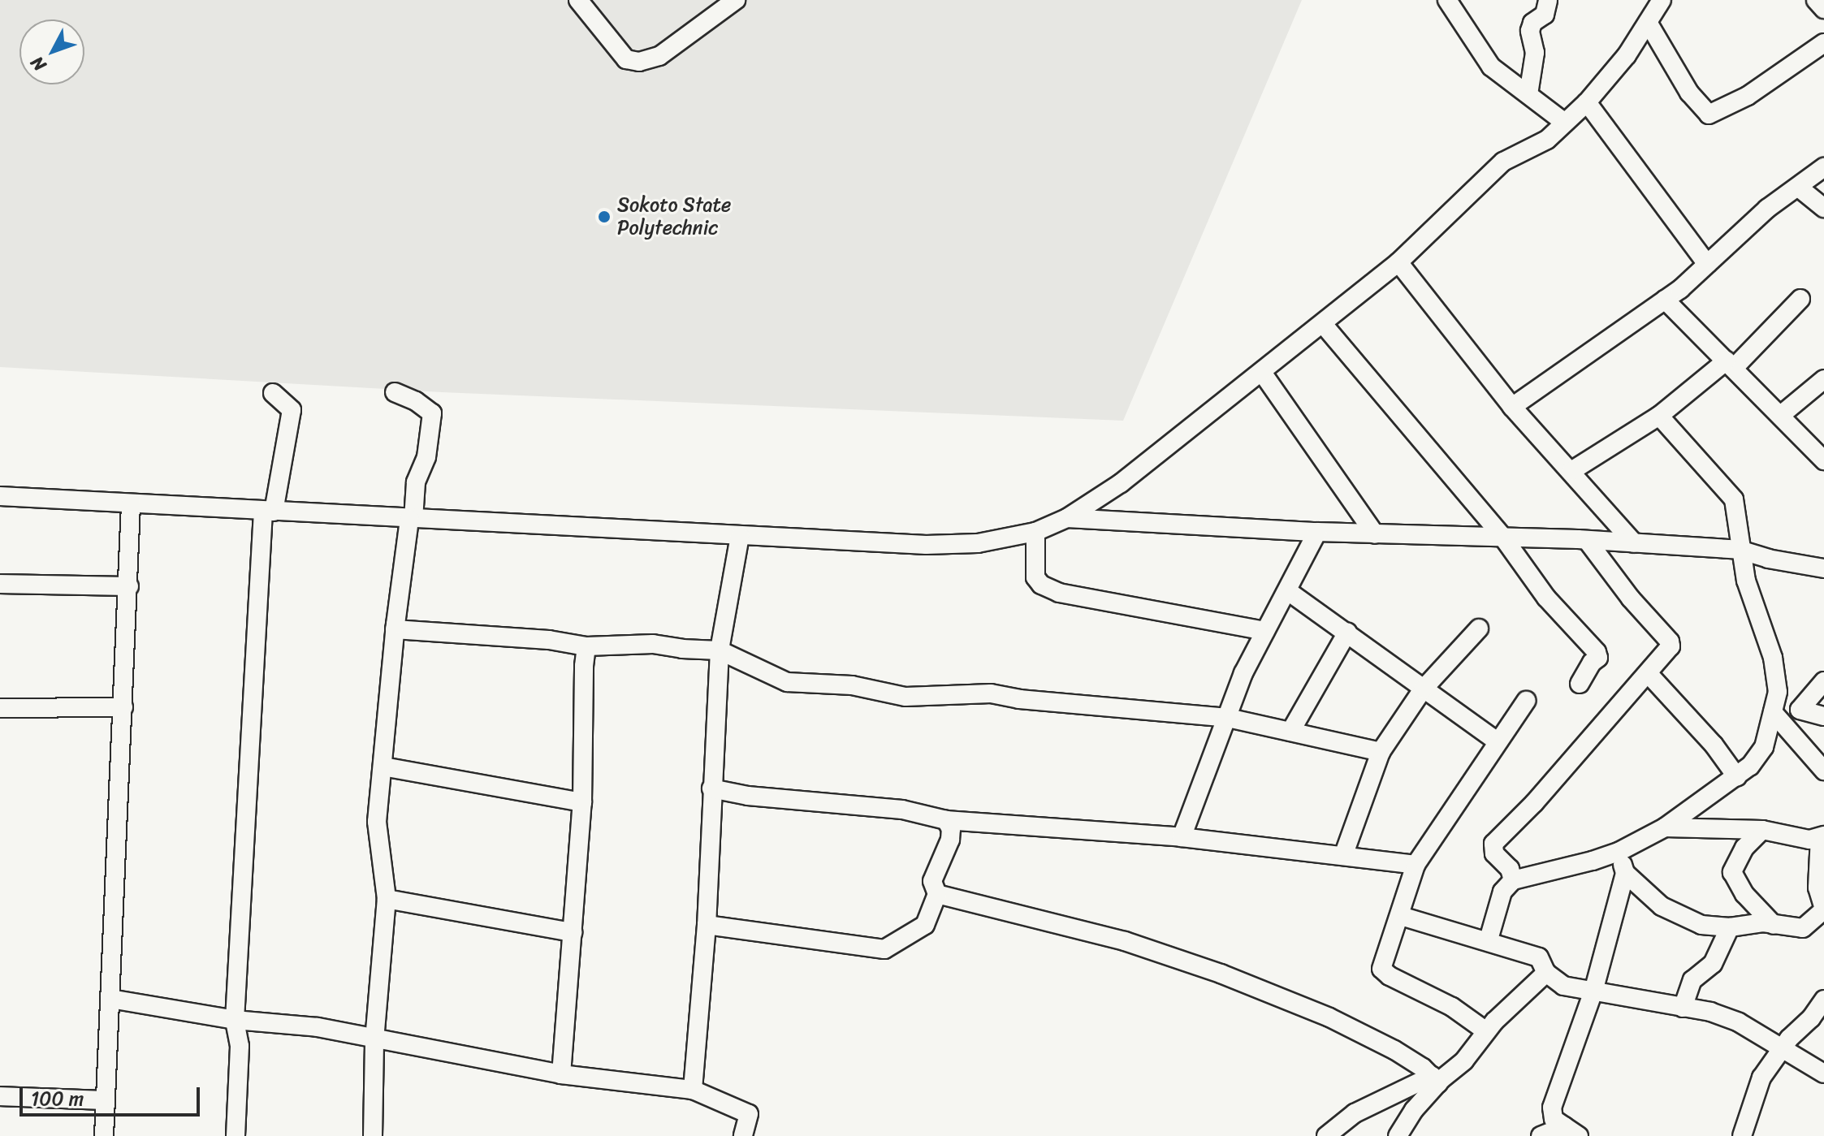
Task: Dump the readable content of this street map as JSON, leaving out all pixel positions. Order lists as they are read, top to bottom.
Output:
{
  "places": ["Sokoto State Polytechnic"],
  "scale_bar": "100 m",
  "north": "bottom left"
}
